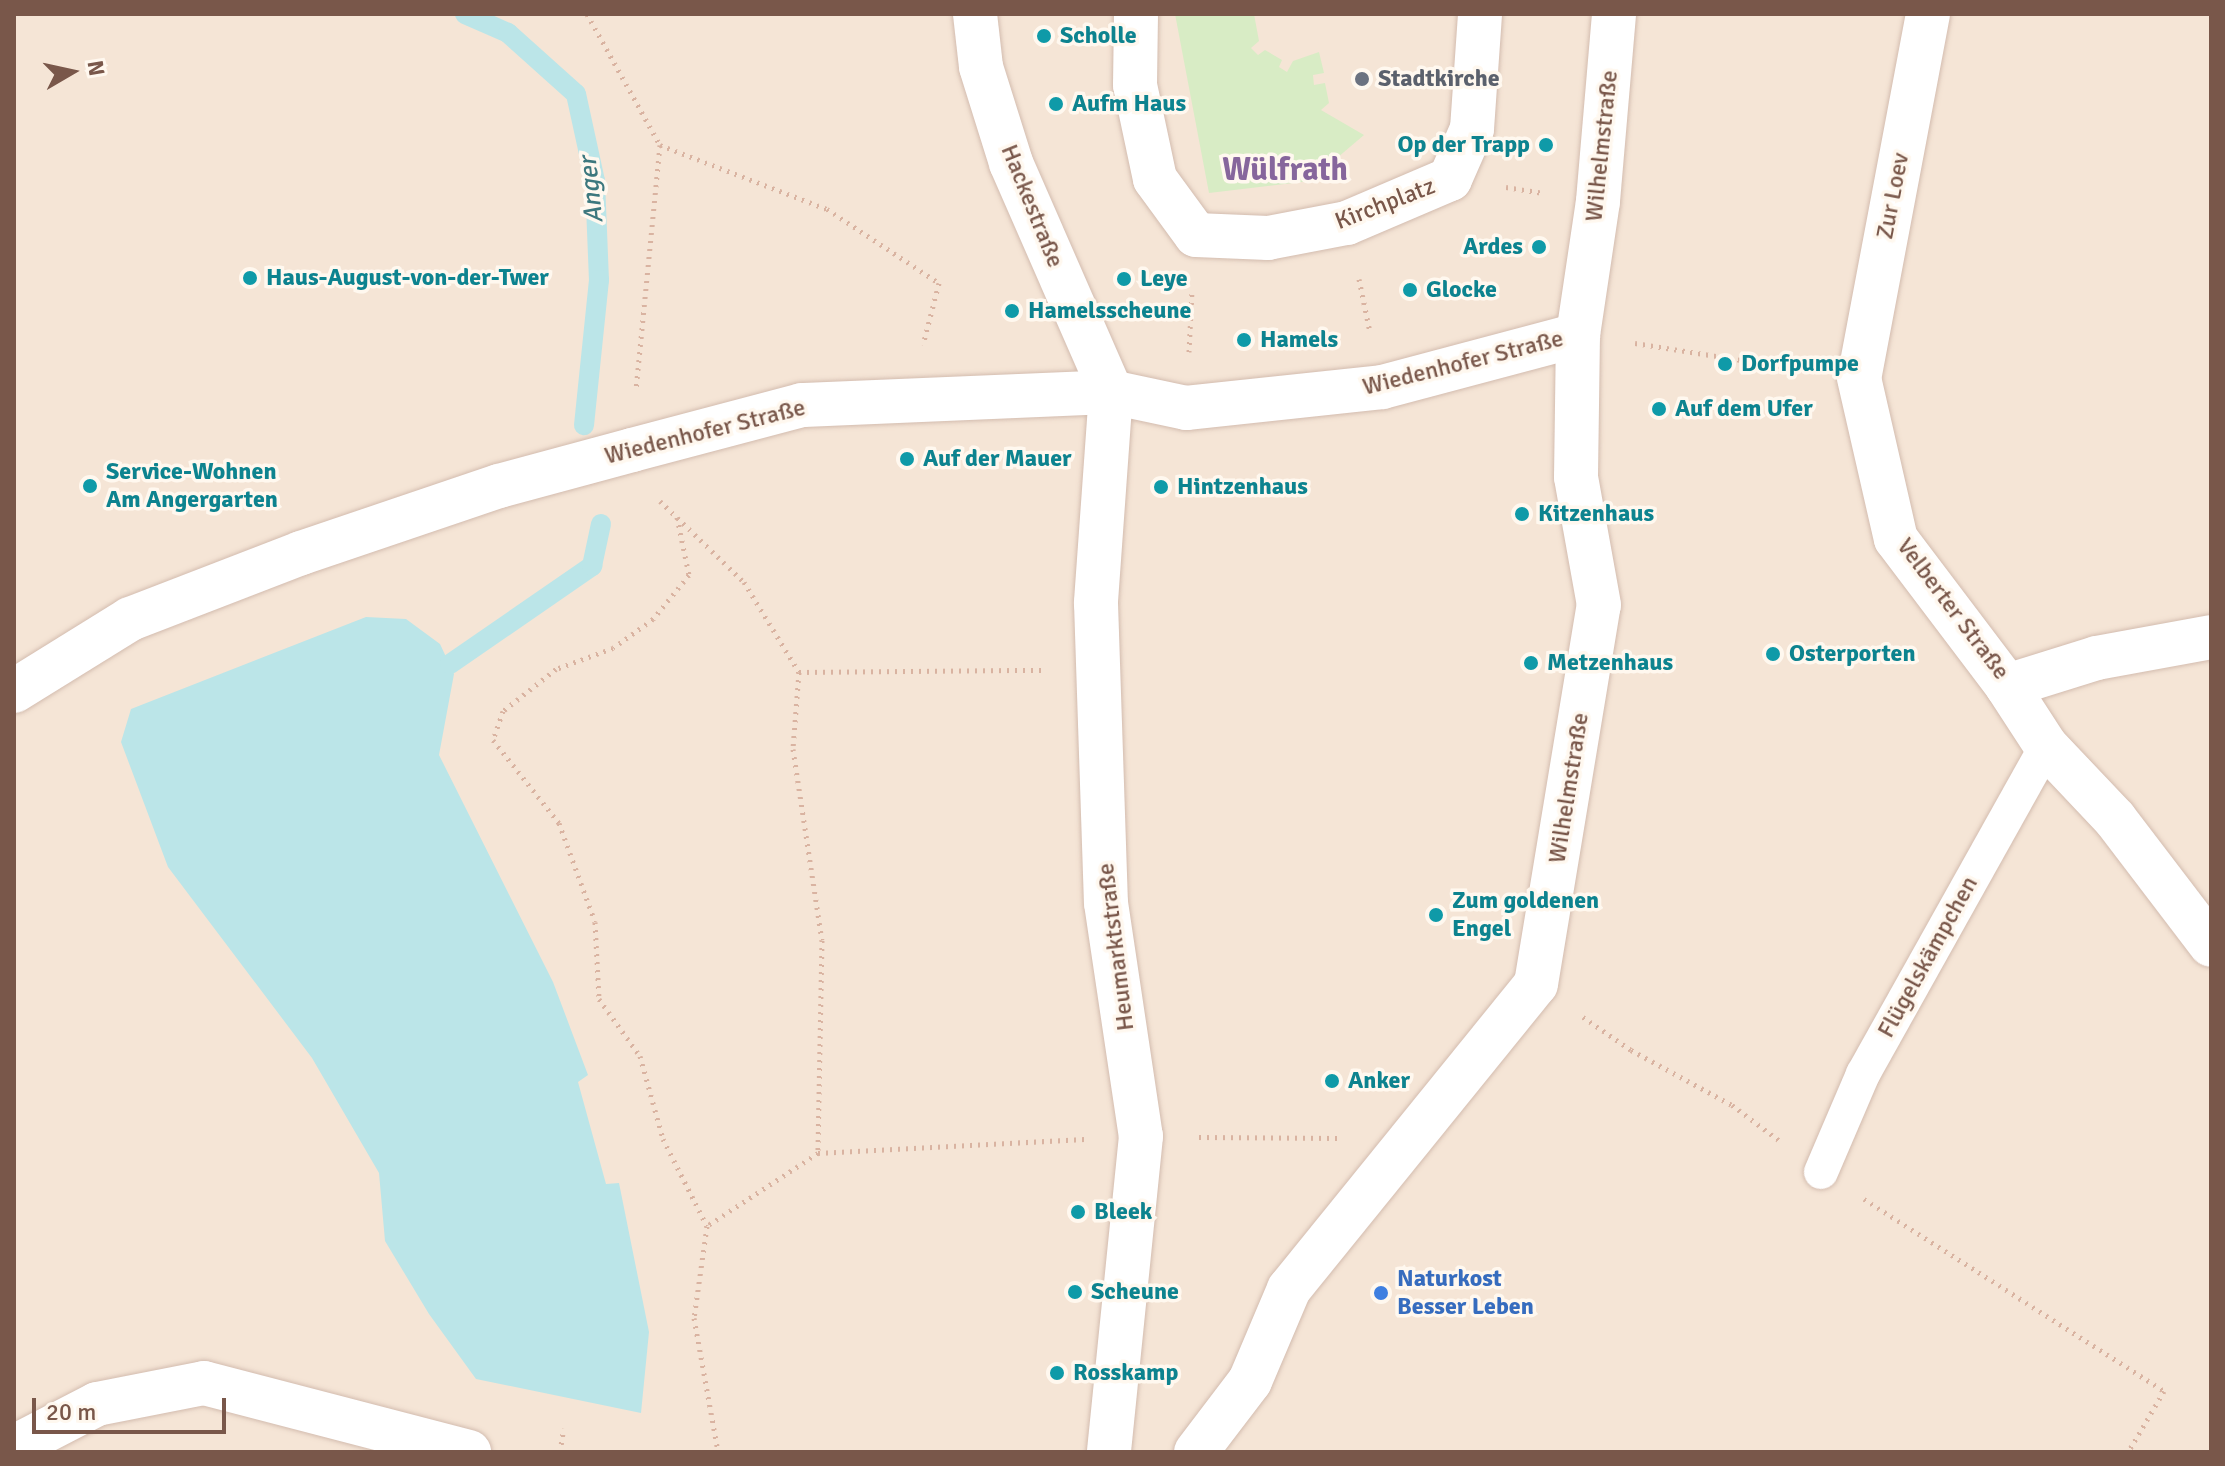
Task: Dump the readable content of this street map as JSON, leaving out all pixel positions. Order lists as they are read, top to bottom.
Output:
{
  "streets": {
    "street": [
      "Wilhelmstraße",
      "Zur Loev",
      "Kirchplatz",
      "Hackestraße",
      "Wiedenhofer Straße",
      "Velberter Straße",
      "Heumarktstraße"
    ],
    "lane": ["Flügelskämpchen"]
  },
  "crossings": [
    ["Wilhelmstraße", "Wiedenhofer Straße"],
    ["Zur Loev", "Velberter Straße"],
    ["Hackestraße", "Wiedenhofer Straße"],
    ["Hackestraße", "Heumarktstraße"],
    ["Wiedenhofer Straße", "Heumarktstraße"]
  ],
  "districts": ["Wülfrath"],
  "water": ["Anger"],
  "places": [
    "Scholle",
    "Stadtkirche",
    "Aufm Haus",
    "Op der Trapp",
    "Ardes",
    "Haus-August-von-der-Twer",
    "Leye",
    "Glocke",
    "Hamelsscheune",
    "Hamels",
    "Dorfpumpe",
    "Auf dem Ufer",
    "Auf der Mauer",
    "Service-Wohnen Am Angergarten",
    "Hintzenhaus",
    "Kitzenhaus",
    "Osterporten",
    "Metzenhaus",
    "Zum goldenen Engel",
    "Anker",
    "Bleek",
    "Scheune",
    "Naturkost Besser Leben",
    "Rosskamp"
  ],
  "scale_bar": "20 m",
  "north": "right"
}
